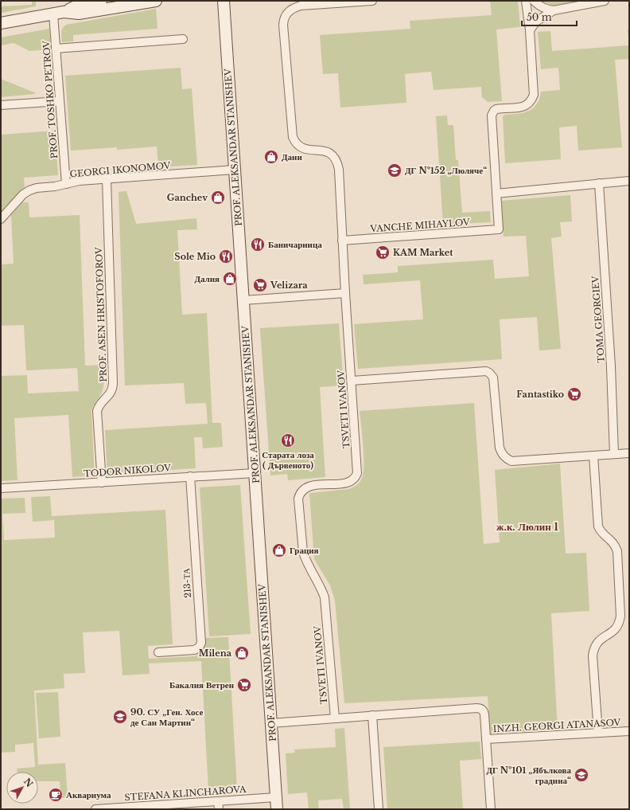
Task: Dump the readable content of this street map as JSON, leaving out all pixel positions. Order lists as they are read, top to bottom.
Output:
{
  "streets": {
    "street": [
      "PROF. TOSHKO PETROV",
      "PROF. ALEKSANDAR STANISHEV",
      "GEORGI IKONOMOV",
      "VANCHE MIHAYLOV",
      "PROF. ASEN HRISTOFOROV",
      "TOMA GEORGIEV",
      "TSVETI IVANOV",
      "TODOR NIKOLOV",
      "213-ТА",
      "INZH. GEORGI ATANASOV",
      "STEFANA KLINCHAROVA"
    ]
  },
  "crossings": [
    ["PROF. TOSHKO PETROV", "GEORGI IKONOMOV"],
    ["PROF. ALEKSANDAR STANISHEV", "GEORGI IKONOMOV"],
    ["PROF. ALEKSANDAR STANISHEV", "TODOR NIKOLOV"],
    ["PROF. ALEKSANDAR STANISHEV", "STEFANA KLINCHAROVA"],
    ["GEORGI IKONOMOV", "PROF. ASEN HRISTOFOROV"],
    ["VANCHE MIHAYLOV", "TSVETI IVANOV"],
    ["PROF. ASEN HRISTOFOROV", "TODOR NIKOLOV"],
    ["TODOR NIKOLOV", "213-ТА"]
  ],
  "districts": ["ж.к. Люлин 1"],
  "places": {
    "shop": [
      "Дани",
      "Ganchev",
      "Далия",
      "Грация",
      "Milena"
    ],
    "school or university": ["ДГ №152 „Люляче“", "90. СУ „Ген. Хосе де Сан Мартин“", "ДГ №101 „Ябълкова градина“"],
    "restaurant": ["Баничарница", "Sole Mio", "Старата лоза ( Дървеното)"],
    "supermarket": [
      "KAM Market",
      "Velizara",
      "Fantastiko",
      "Бакалия Ветрен"
    ],
    "cafe": ["Аквариума"]
  },
  "scale_bar": "50 m",
  "north": "top right"
}
